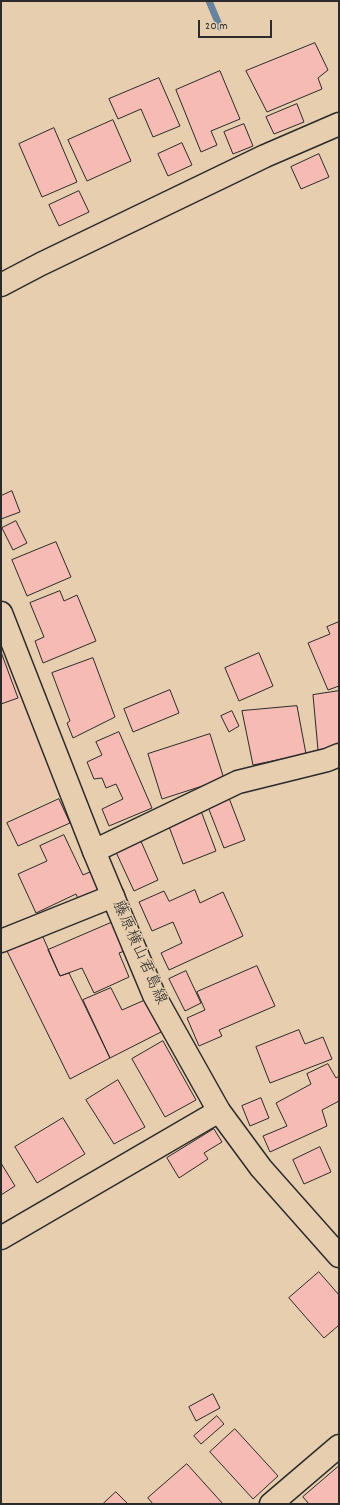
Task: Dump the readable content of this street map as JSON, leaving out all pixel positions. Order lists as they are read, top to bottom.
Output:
{
  "streets": {
    "street": ["藤原横山君島線"]
  },
  "scale_bar": "20 m"
}
